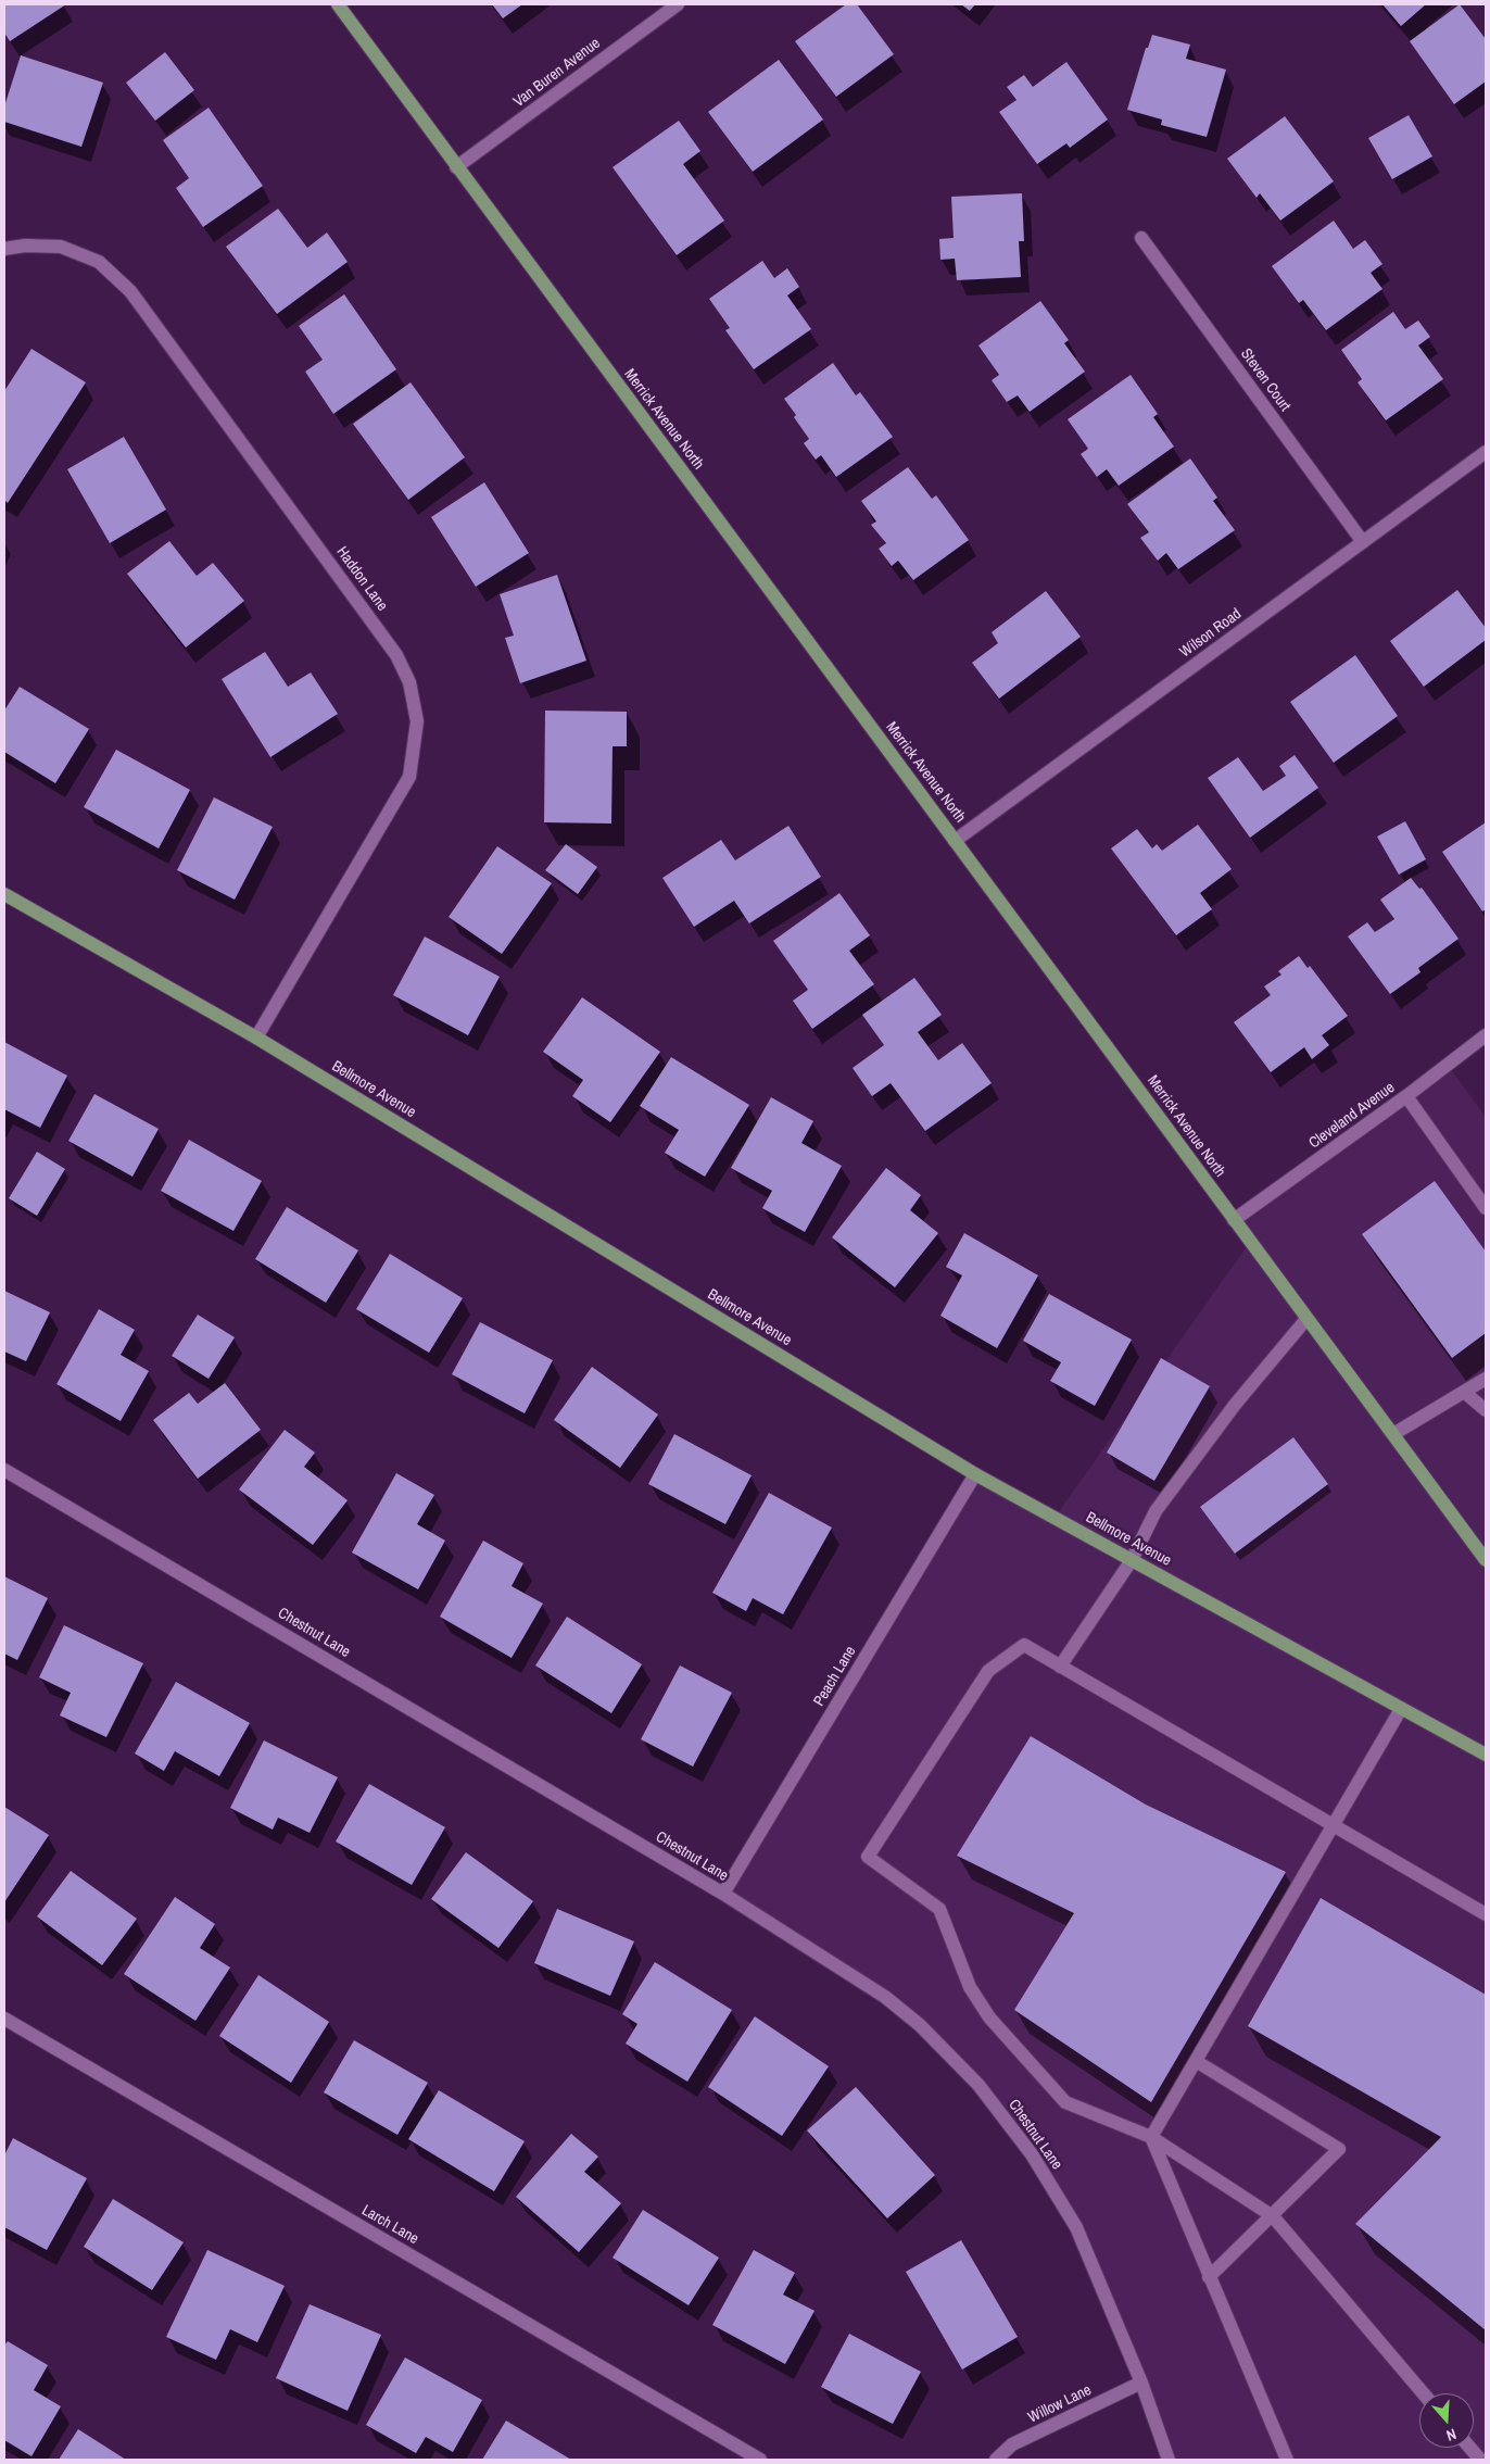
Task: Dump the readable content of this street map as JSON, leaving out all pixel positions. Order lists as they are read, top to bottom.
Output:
{
  "streets": {
    "main road": ["Merrick Avenue North", "Bellmore Avenue"],
    "street": [
      "Van Buren Avenue",
      "Steven Court",
      "Haddon Lane",
      "Wilson Road",
      "Cleveland Avenue",
      "Chestnut Lane",
      "Peach Lane",
      "Larch Lane",
      "Willow Lane"
    ]
  },
  "crossings": [
    ["Van Buren Avenue", "Merrick Avenue North"],
    ["Steven Court", "Wilson Road"],
    ["Merrick Avenue North", "Wilson Road"],
    ["Merrick Avenue North", "Cleveland Avenue"],
    ["Haddon Lane", "Bellmore Avenue"],
    ["Bellmore Avenue", "Peach Lane"],
    ["Chestnut Lane", "Peach Lane"],
    ["Chestnut Lane", "Willow Lane"]
  ],
  "north": "bottom"
}
